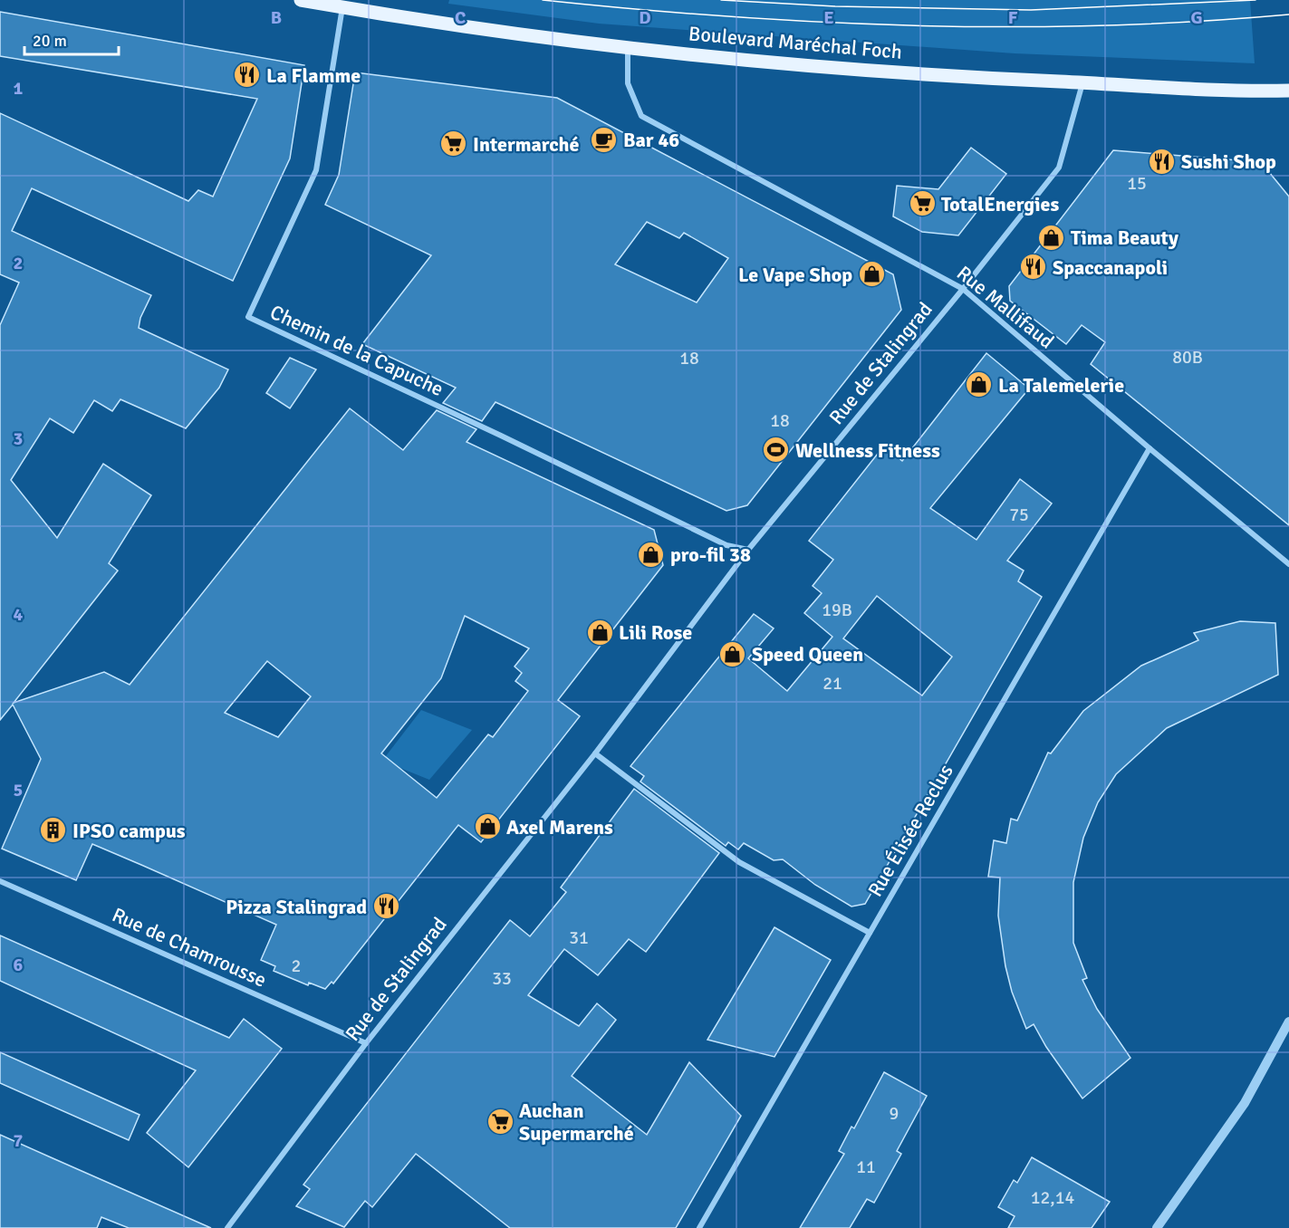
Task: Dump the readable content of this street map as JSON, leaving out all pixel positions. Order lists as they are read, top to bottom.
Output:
{
  "streets": {
    "main road": ["Boulevard Maréchal Foch"],
    "street": [
      "Rue Mallifaud",
      "Chemin de la Capuche",
      "Rue de Stalingrad",
      "Rue Élisée Reclus",
      "Rue de Chamrousse"
    ]
  },
  "crossings": [
    ["Boulevard Maréchal Foch", "Rue Mallifaud"],
    ["Boulevard Maréchal Foch", "Chemin de la Capuche"],
    ["Boulevard Maréchal Foch", "Rue de Stalingrad"],
    ["Rue Mallifaud", "Rue de Stalingrad"],
    ["Rue Mallifaud", "Rue Élisée Reclus"],
    ["Chemin de la Capuche", "Rue de Stalingrad"],
    ["Rue de Stalingrad", "Rue de Chamrousse"]
  ],
  "places": {
    "restaurant": [
      "La Flamme",
      "Sushi Shop",
      "Spaccanapoli",
      "Pizza Stalingrad"
    ],
    "cafe": ["Bar 46"],
    "supermarket": ["Intermarché", "TotalEnergies", "Auchan Supermarché"],
    "shop": [
      "Tima Beauty",
      "Le Vape Shop",
      "La Talemelerie",
      "pro-fil 38",
      "Lili Rose",
      "Speed Queen",
      "Axel Marens"
    ],
    "sports": ["Wellness Fitness"],
    "building": ["IPSO campus"]
  },
  "house_numbers": [
    "15",
    "80B",
    "18",
    "18",
    "75",
    "19B",
    "21",
    "31",
    "2",
    "33",
    "9",
    "11",
    "12,14"
  ],
  "scale_bar": "20 m",
  "grid": {
    "columns": [
      "B",
      "C",
      "D",
      "E",
      "F",
      "G"
    ],
    "rows": [
      "1",
      "2",
      "3",
      "4",
      "5",
      "6",
      "7"
    ]
  }
}
